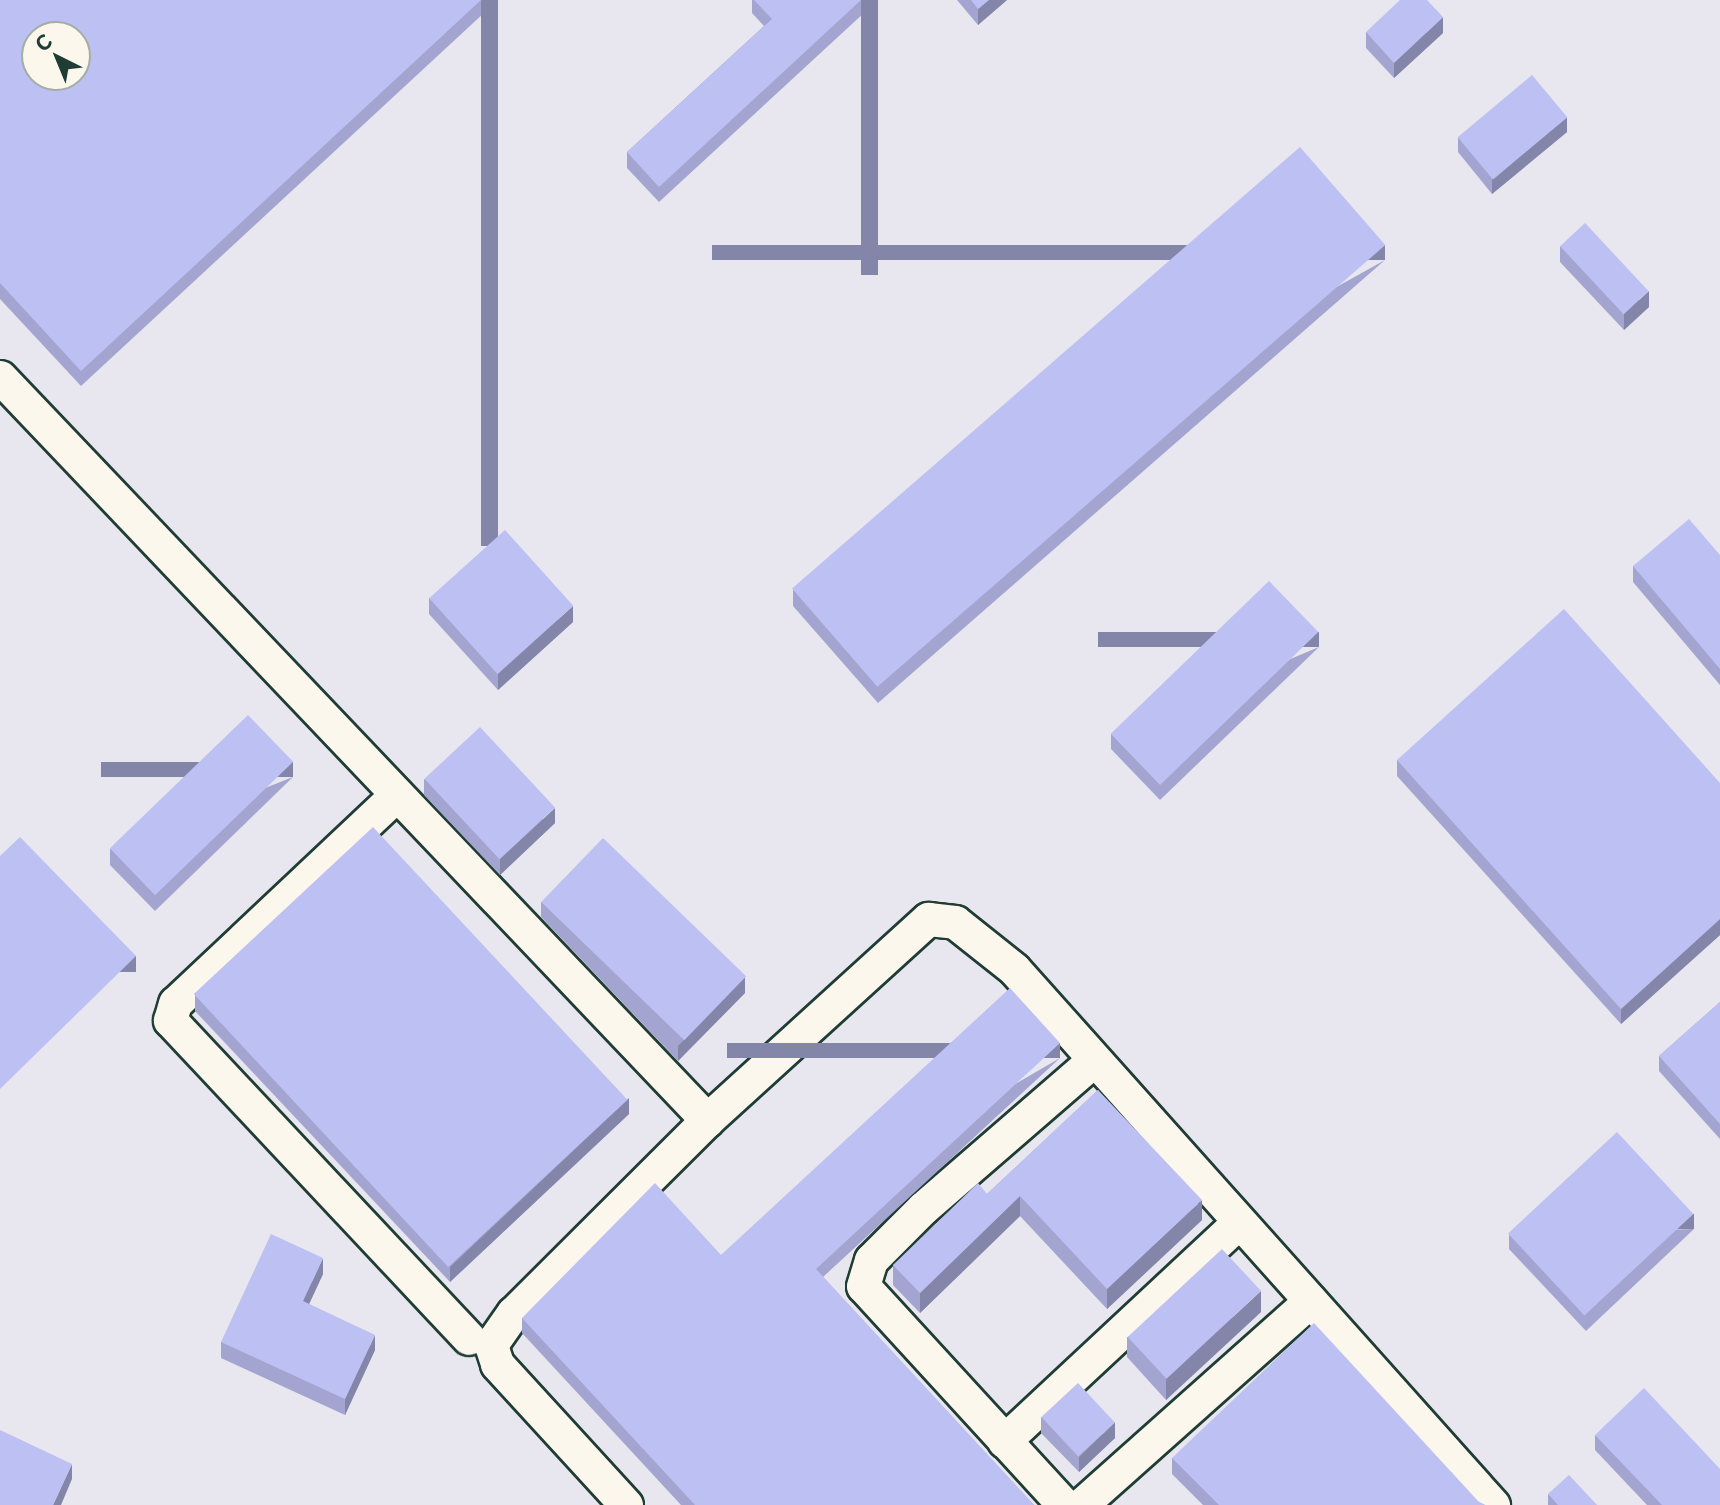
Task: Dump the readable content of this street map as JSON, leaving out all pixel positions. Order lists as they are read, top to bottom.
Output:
{
  "north": "top left"
}
